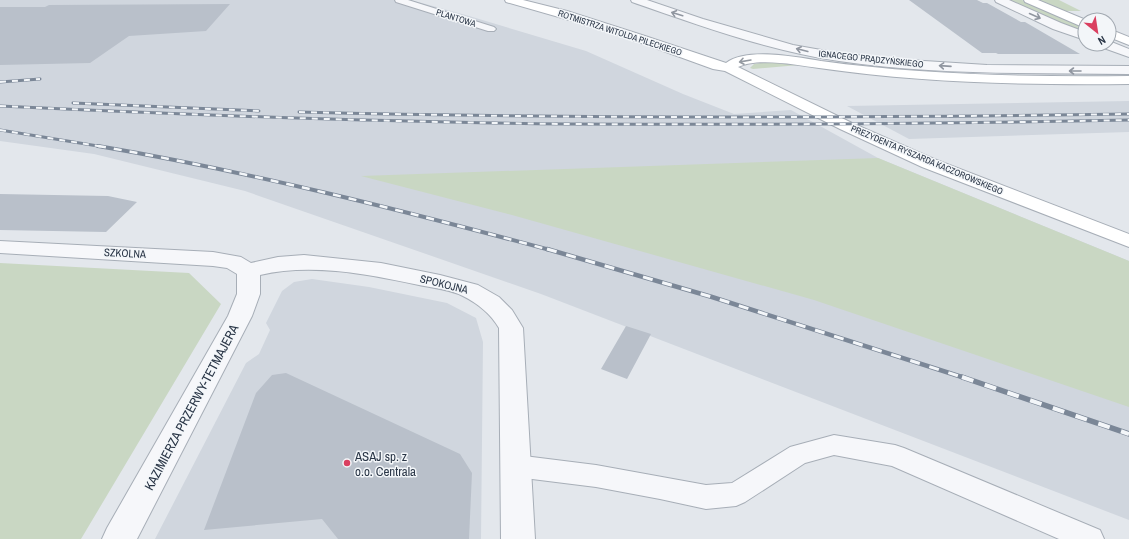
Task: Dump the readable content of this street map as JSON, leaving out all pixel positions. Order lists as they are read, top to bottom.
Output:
{
  "streets": {
    "main road": ["ROTMISTRZA WITOLDA PILECKIEGO", "IGNACEGO PRĄDZYŃSKIEGO", "PREZYDENTA RYSZARDA KACZOROWSKIEGO"],
    "street": ["SZKOLNA", "SPOKOJNA", "KAZIMIERZA PRZERWY-TETMAJERA"],
    "lane": ["PLANTOWA"]
  },
  "crossings": [
    ["ROTMISTRZA WITOLDA PILECKIEGO", "IGNACEGO PRĄDZYŃSKIEGO"],
    ["ROTMISTRZA WITOLDA PILECKIEGO", "PREZYDENTA RYSZARDA KACZOROWSKIEGO"],
    ["IGNACEGO PRĄDZYŃSKIEGO", "PREZYDENTA RYSZARDA KACZOROWSKIEGO"],
    ["SZKOLNA", "SPOKOJNA"],
    ["SZKOLNA", "KAZIMIERZA PRZERWY-TETMAJERA"],
    ["SPOKOJNA", "KAZIMIERZA PRZERWY-TETMAJERA"]
  ],
  "places": ["ASAJ sp. z o.o. Centrala"],
  "north": "bottom right"
}
